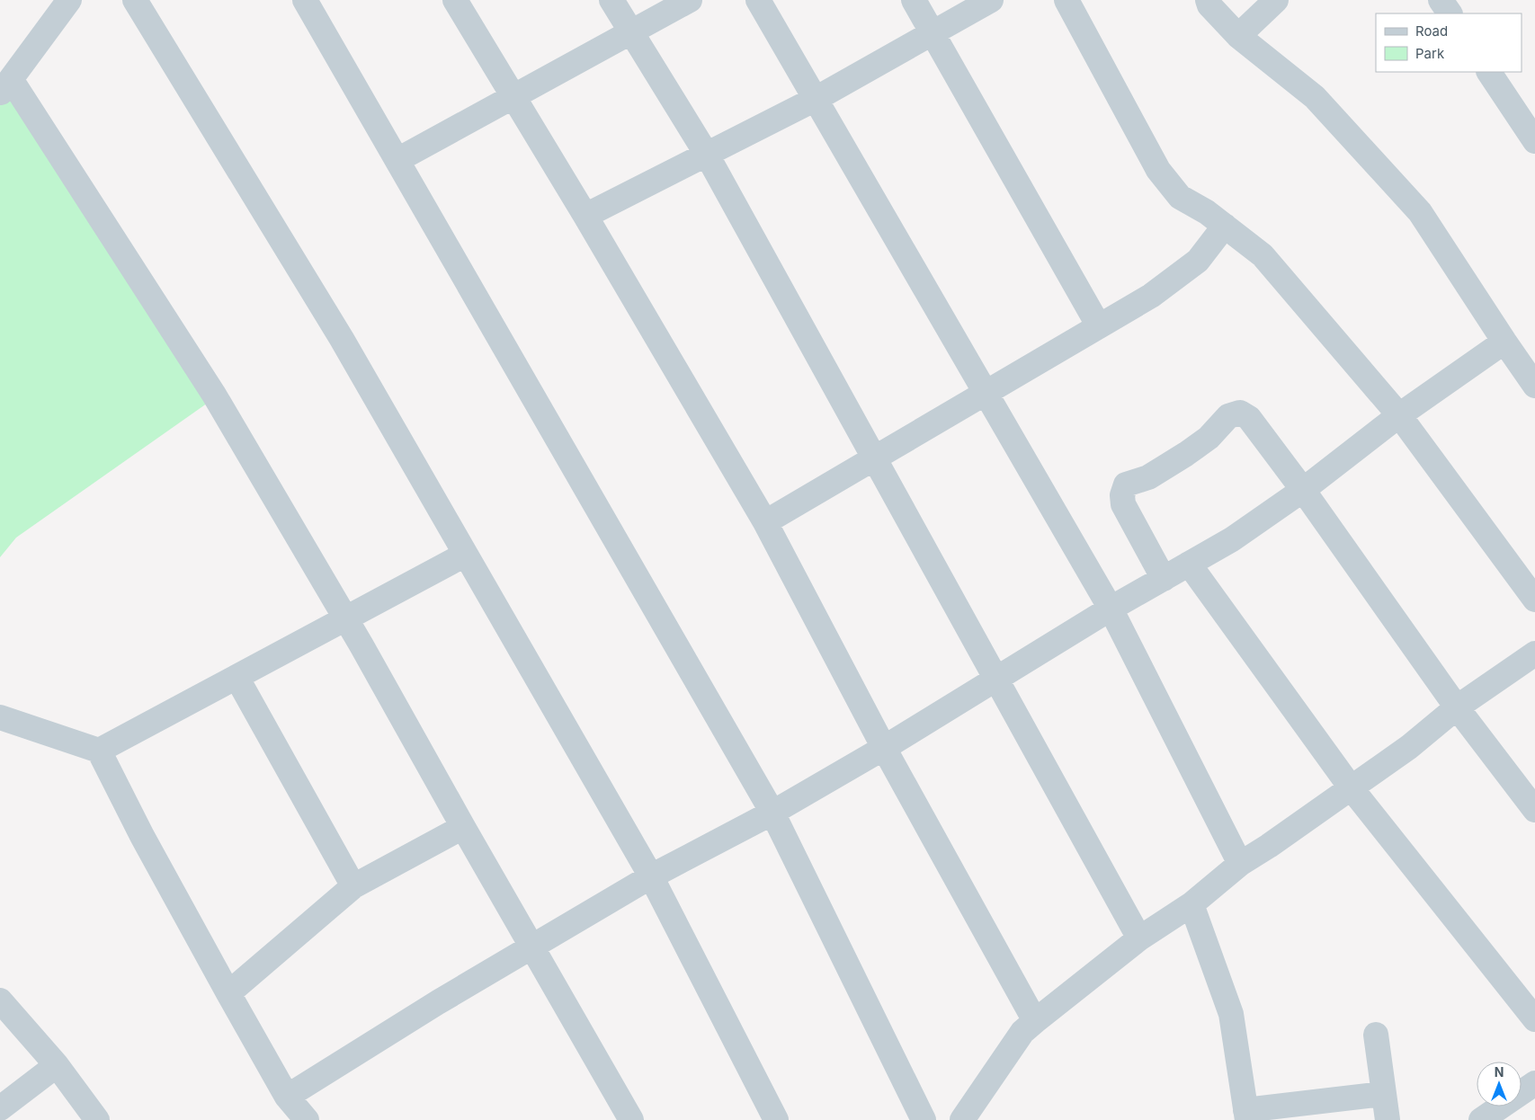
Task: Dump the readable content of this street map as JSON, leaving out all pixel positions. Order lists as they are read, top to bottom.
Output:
{
  "legend": ["Road", "Park"],
  "north": "top"
}
